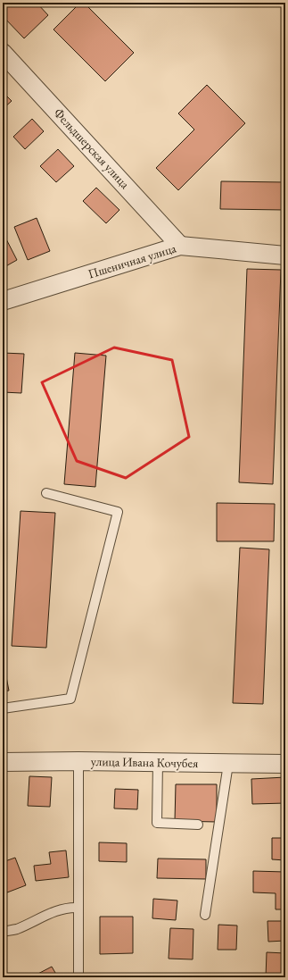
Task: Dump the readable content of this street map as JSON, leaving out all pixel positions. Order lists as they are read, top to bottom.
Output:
{
  "streets": {
    "street": ["Фельдшерская улица", "Пшеничная улица", "улица Ивана Кочубея"]
  },
  "crossings": [
    ["Фельдшерская улица", "Пшеничная улица"]
  ]
}
